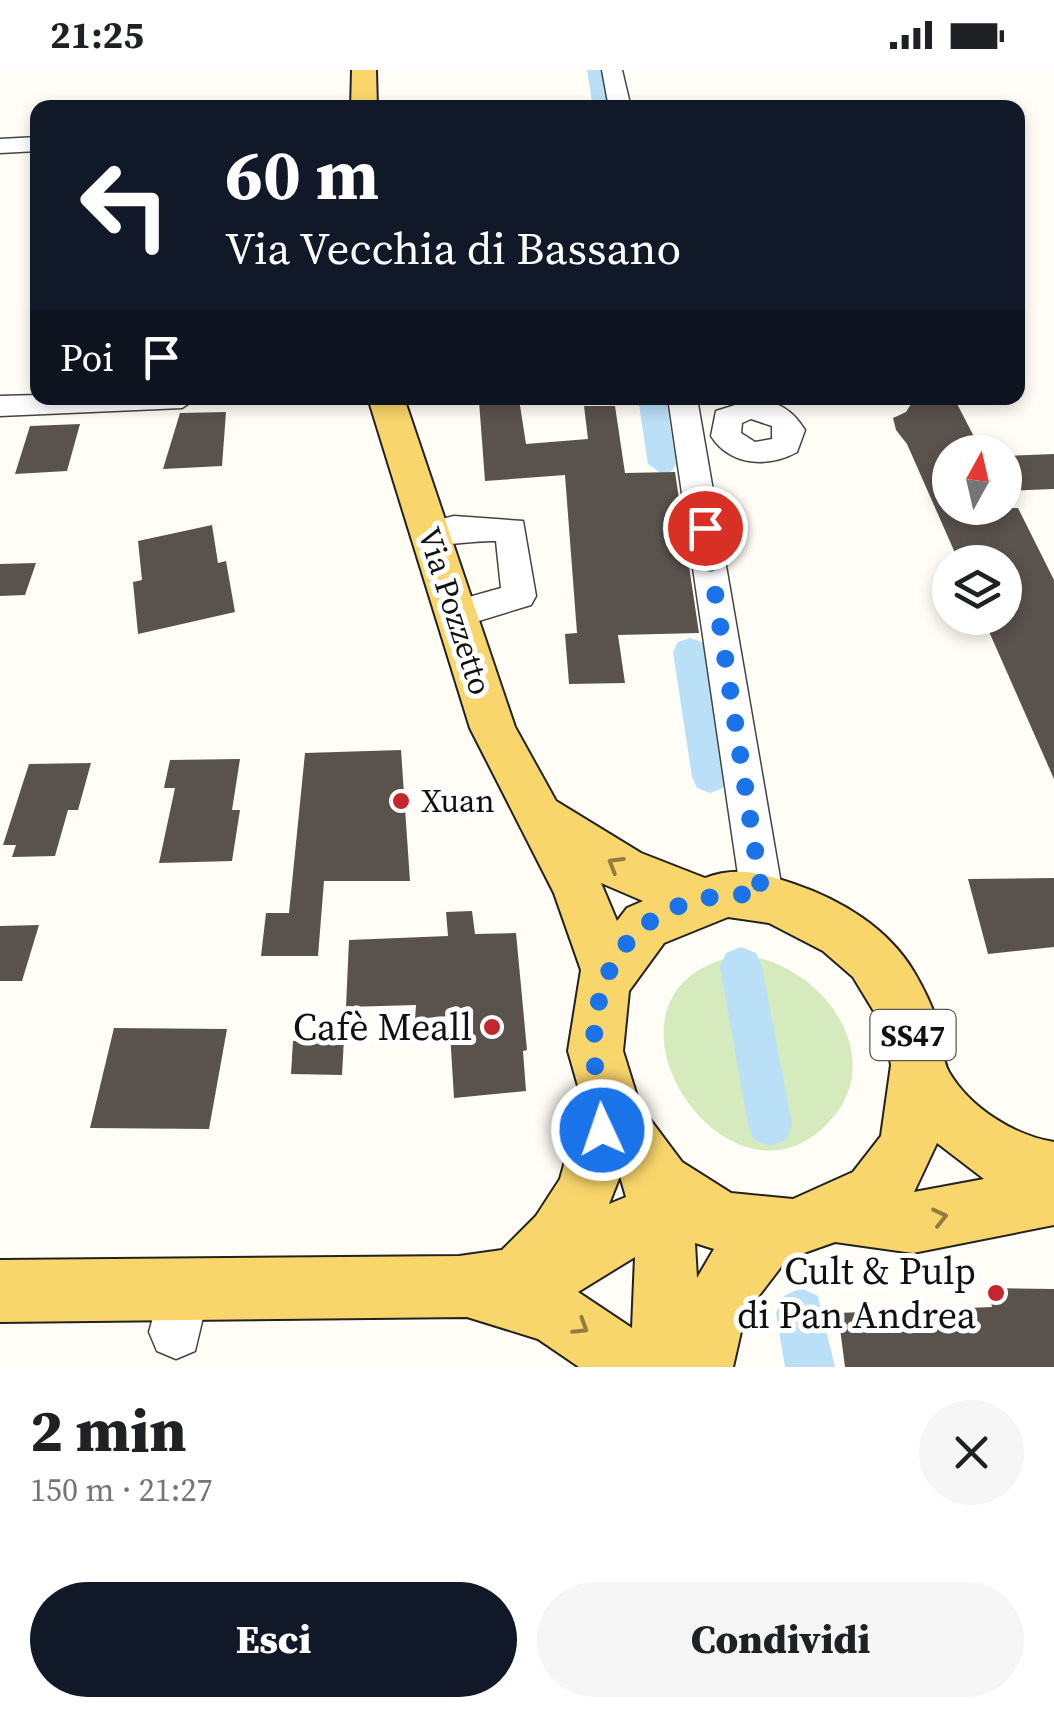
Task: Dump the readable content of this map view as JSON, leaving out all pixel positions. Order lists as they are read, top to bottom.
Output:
{
  "streets": {
    "main road": ["Via Pozzetto", "SS47"]
  },
  "places": ["Xuan", "Cafè Meall", "Cult & Pulp di Pan Andrea"],
  "north": "top",
  "page": {
    "status": "21:25",
    "turn": ["60 m", "Via Vecchia di Bassano"],
    "then": "Poi",
    "heading": ["2 min", "150 m · 21:27"],
    "buttons": ["Esci", "Condividi"]
  }
}
